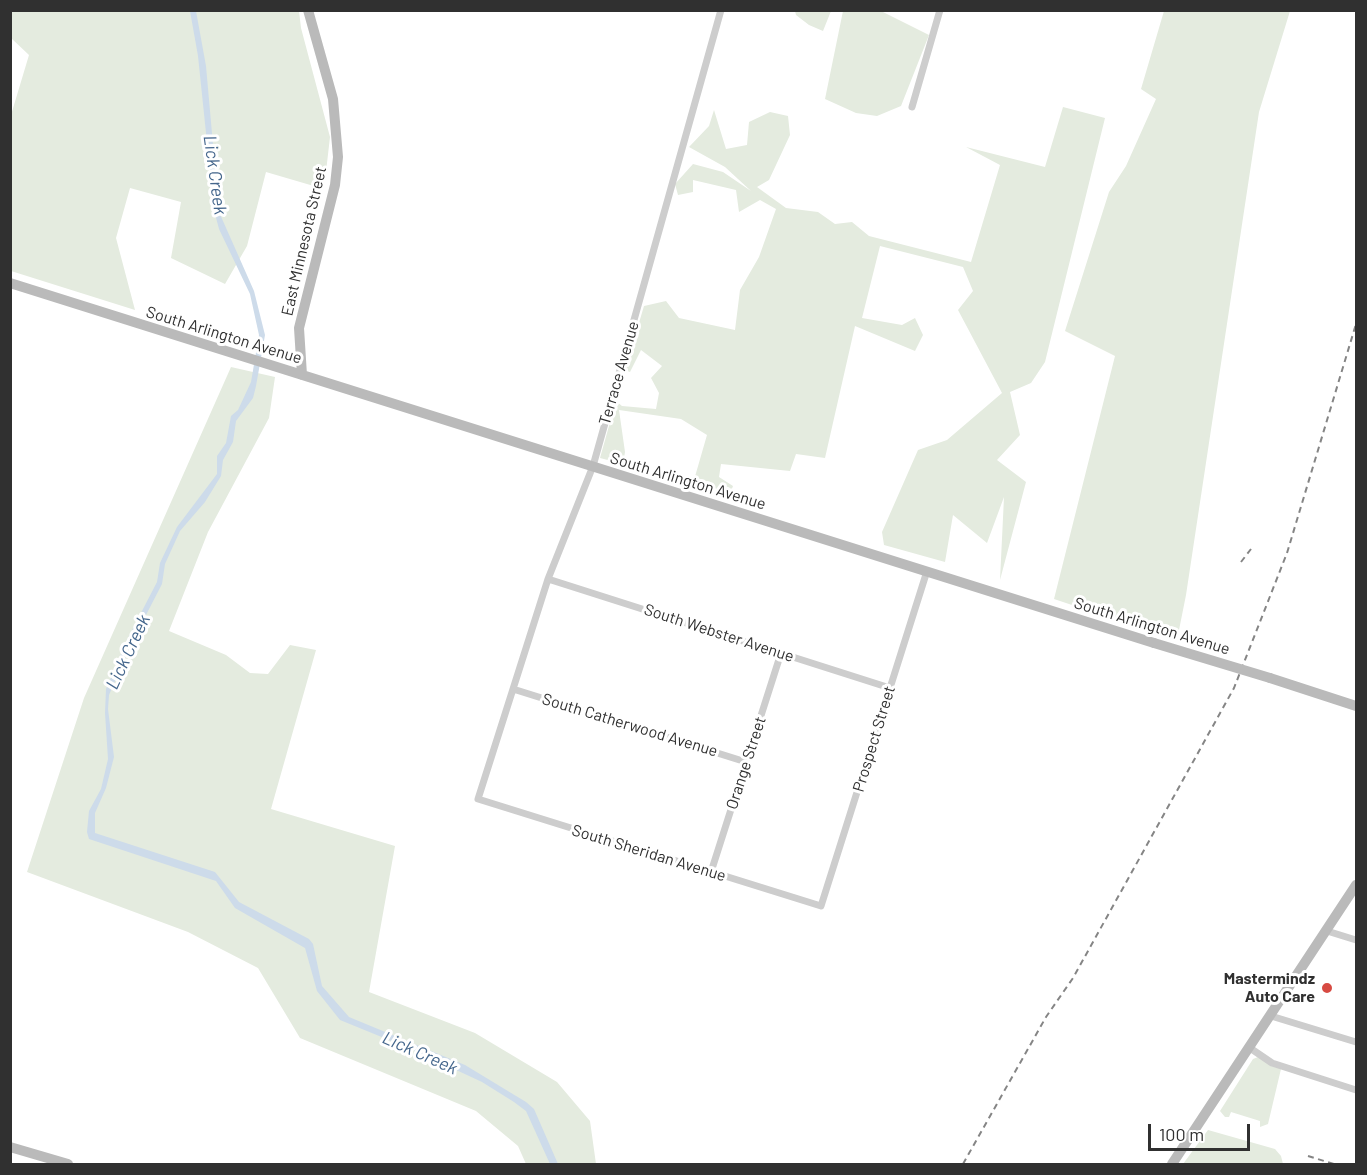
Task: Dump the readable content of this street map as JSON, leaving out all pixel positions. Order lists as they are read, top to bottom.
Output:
{
  "streets": {
    "main road": ["East Minnesota Street", "South Arlington Avenue"],
    "street": [
      "Terrace Avenue",
      "South Webster Avenue",
      "South Catherwood Avenue",
      "Prospect Street",
      "Orange Street",
      "South Sheridan Avenue"
    ]
  },
  "crossings": [
    ["East Minnesota Street", "South Arlington Avenue"],
    ["South Arlington Avenue", "Terrace Avenue"],
    ["South Arlington Avenue", "Prospect Street"],
    ["Terrace Avenue", "South Webster Avenue"],
    ["Terrace Avenue", "South Catherwood Avenue"],
    ["Terrace Avenue", "South Sheridan Avenue"],
    ["South Webster Avenue", "Prospect Street"],
    ["South Webster Avenue", "Orange Street"],
    ["South Catherwood Avenue", "Orange Street"],
    ["Prospect Street", "South Sheridan Avenue"],
    ["Orange Street", "South Sheridan Avenue"]
  ],
  "water": ["Lick Creek"],
  "places": ["Mastermindz Auto Care"],
  "scale_bar": "100 m"
}
